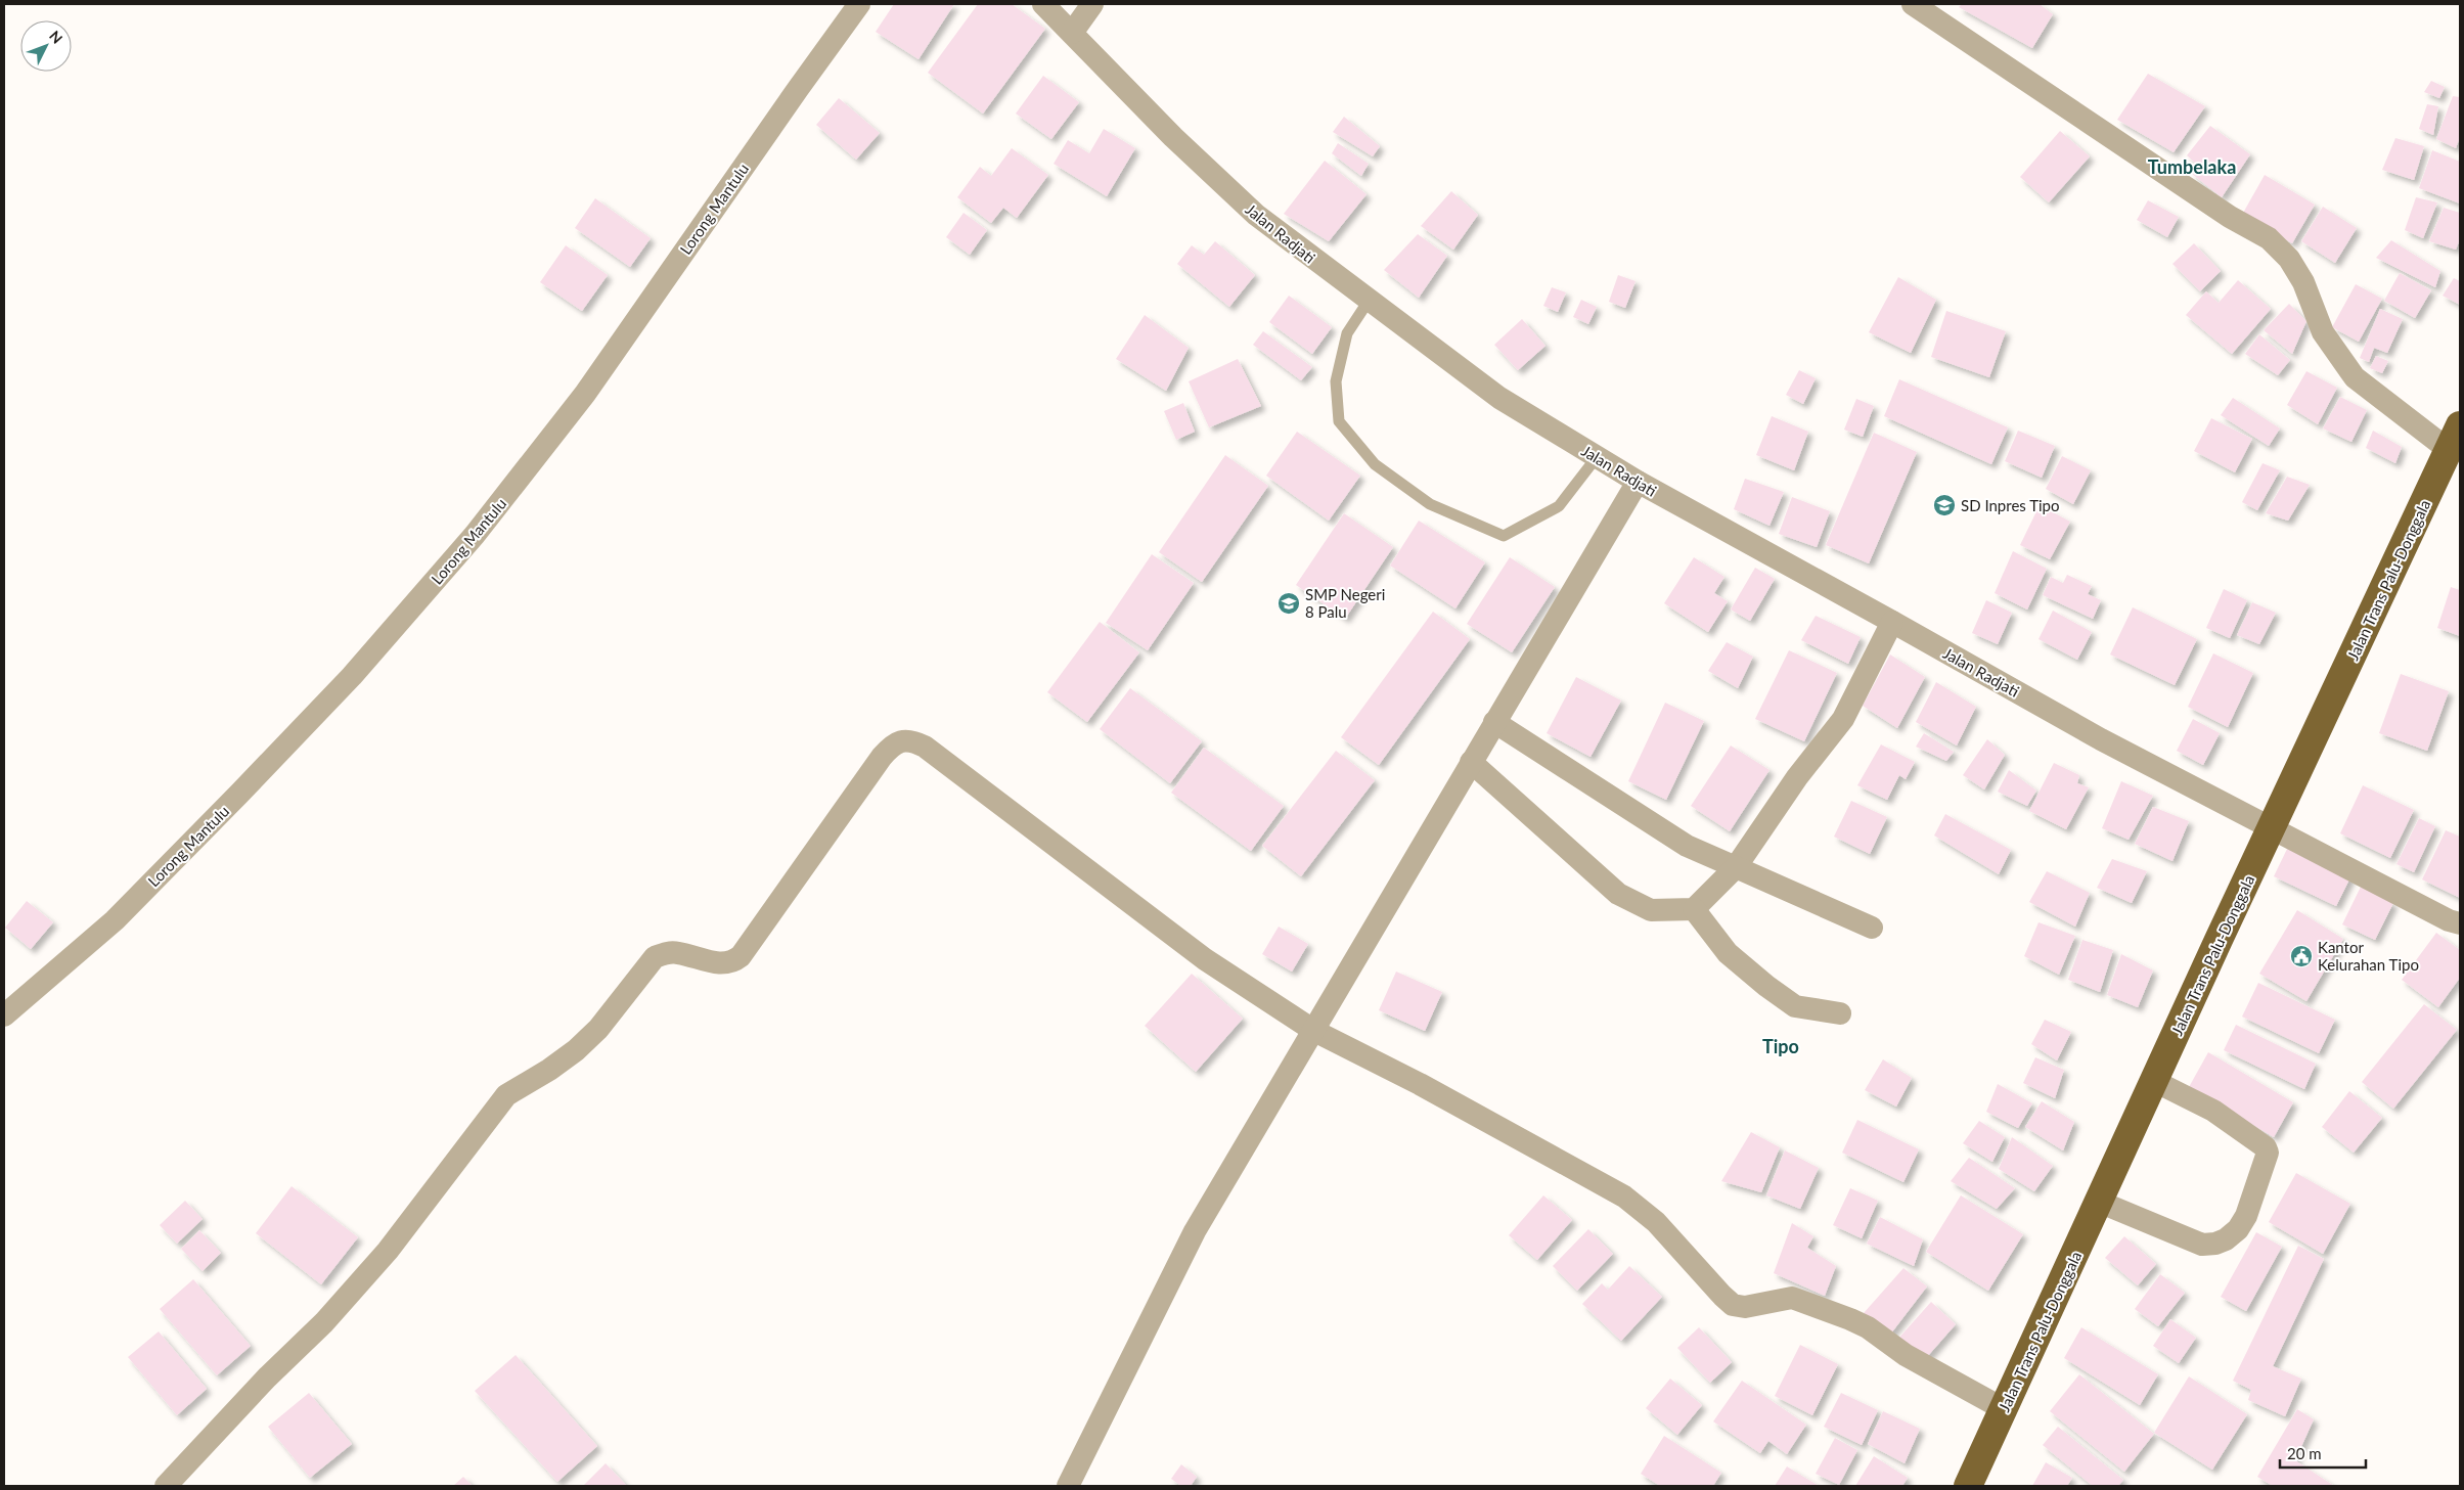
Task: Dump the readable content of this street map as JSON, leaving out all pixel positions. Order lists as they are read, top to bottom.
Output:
{
  "streets": {
    "highway": ["Jalan Trans Palu-Donggala"],
    "street": ["Lorong Mantulu", "Jalan Radjati"]
  },
  "crossings": [
    ["Jalan Radjati", "Jalan Trans Palu-Donggala"]
  ],
  "districts": ["Tumbelaka", "Tipo"],
  "places": {
    "school or university": ["SD Inpres Tipo", "SMP Negeri 8 Palu"],
    "public building": ["Kantor Kelurahan Tipo"]
  },
  "scale_bar": "20 m",
  "north": "top right"
}
